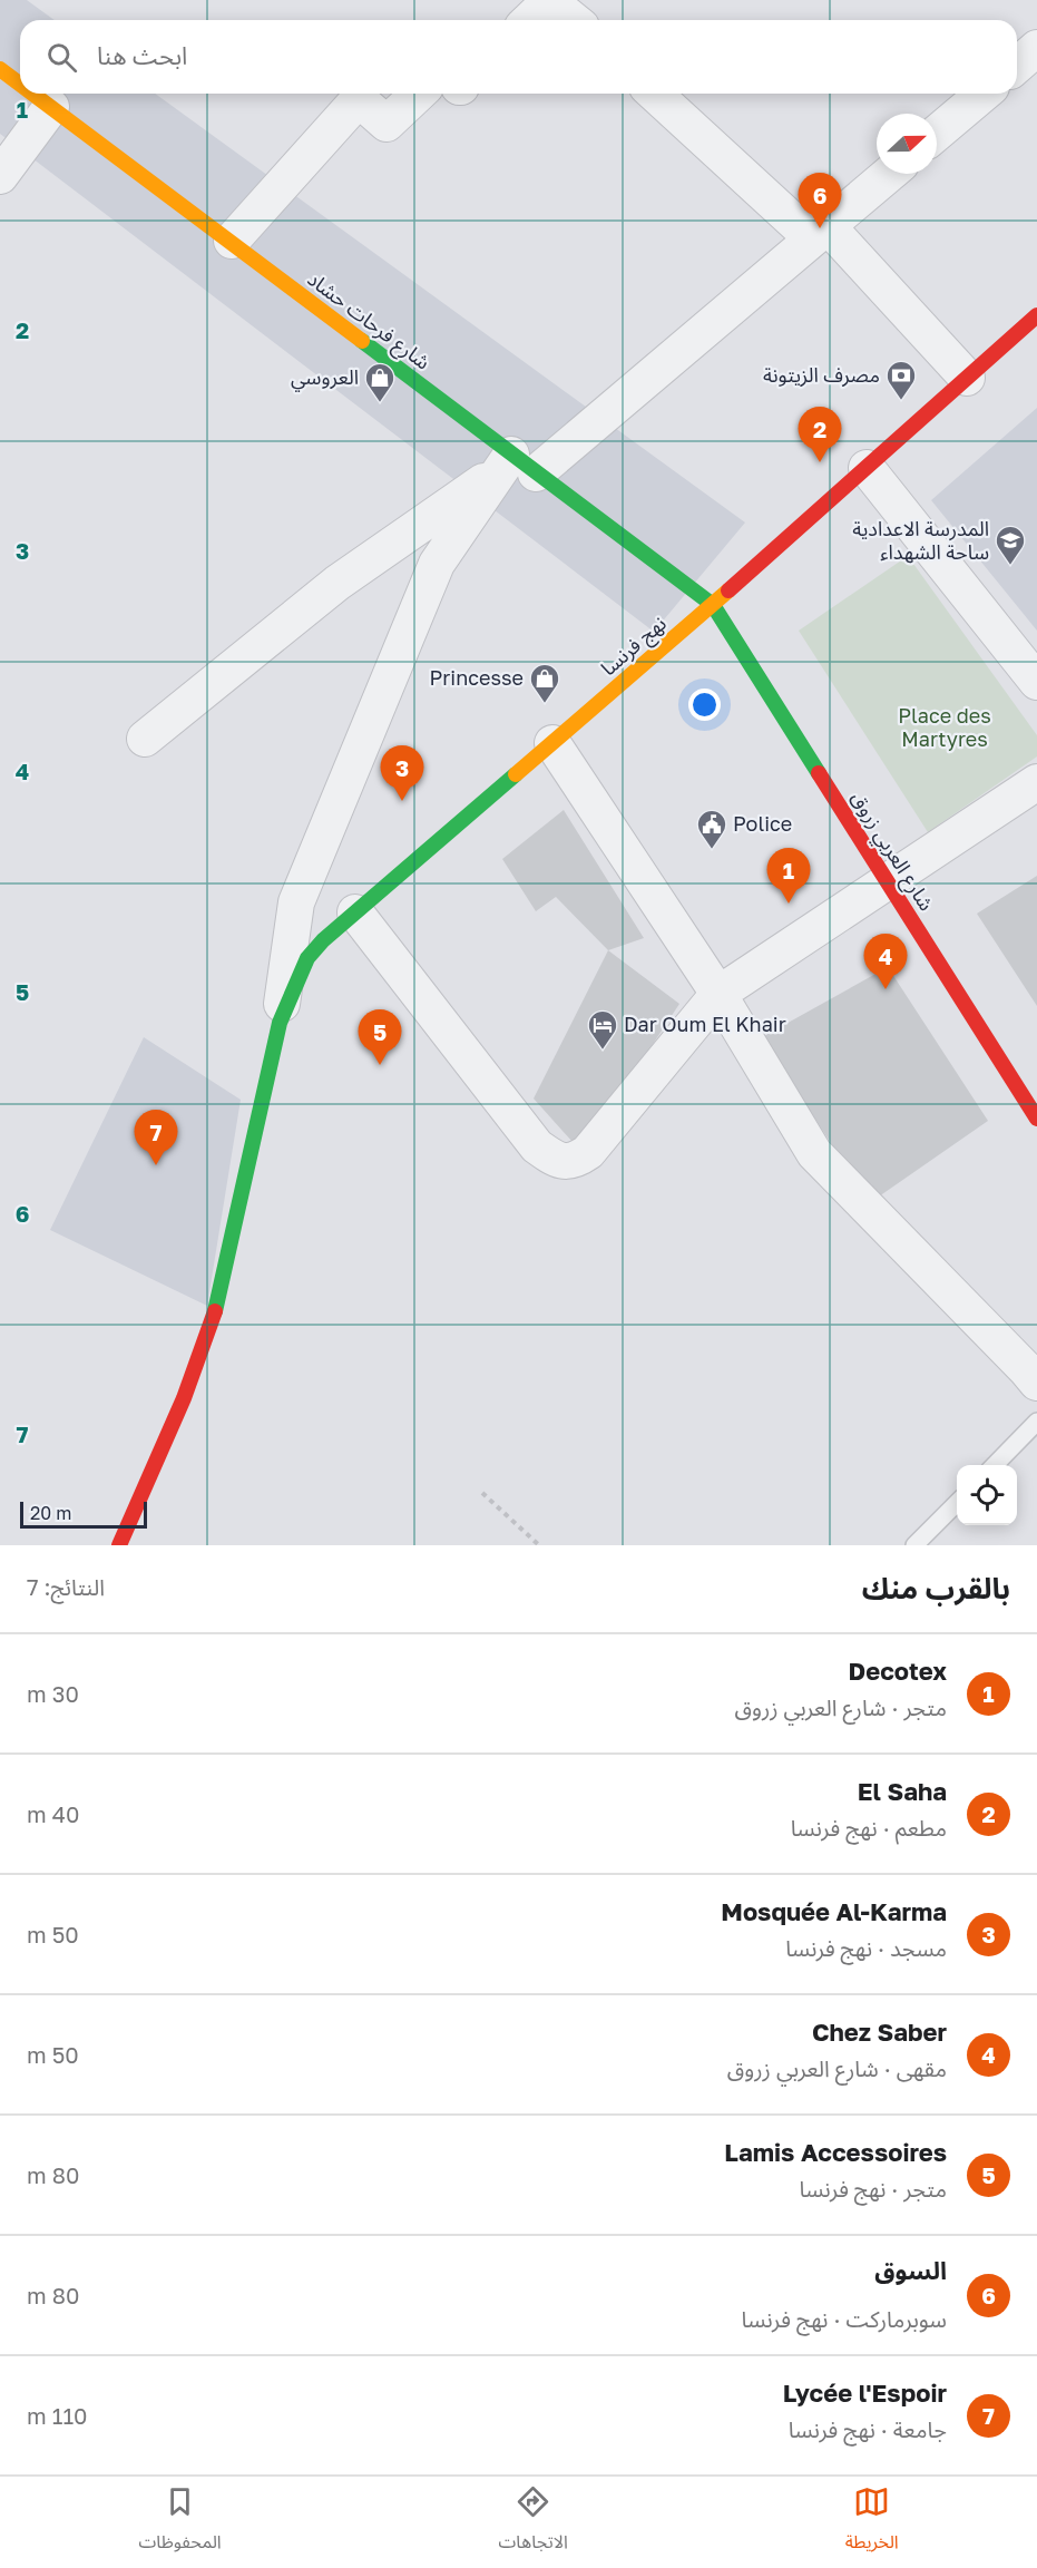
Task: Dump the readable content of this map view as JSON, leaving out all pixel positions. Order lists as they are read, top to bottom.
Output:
{
  "streets": {
    "street": ["شارع فرحات حشاد", "نهج فرنسا", "شارع العربي زروق"]
  },
  "crossings": [
    ["شارع فرحات حشاد", "نهج فرنسا"],
    ["شارع فرحات حشاد", "شارع العربي زروق"],
    ["نهج فرنسا", "شارع العربي زروق"]
  ],
  "parks": ["Place des Martyres"],
  "places": {
    "bank": ["مصرف الزيتونة"],
    "shop": ["العروسي", "Princesse"],
    "school or university": ["المدرسة الاعدادية ساحة الشهداء"],
    "public building": ["Police"],
    "hotel": ["Dar Oum El Khair"]
  },
  "scale_bar": "20 m",
  "north": "right",
  "page": {
    "search": "ابحث هنا",
    "pins": [
      "6",
      "2",
      "3",
      "1",
      "4",
      "5",
      "7"
    ],
    "scale": "20 m",
    "heading": ["بالقرب منك", "النتائج: 7"],
    "list": [
      {
        "mark": "1",
        "name": "Decotex",
        "note": "متجر · شارع العربي زروق",
        "value": "30 m"
      },
      {
        "mark": "2",
        "name": "El Saha",
        "note": "مطعم · نهج فرنسا",
        "value": "40 m"
      },
      {
        "mark": "3",
        "name": "Mosquée Al-Karma",
        "note": "مسجد · نهج فرنسا",
        "value": "50 m"
      },
      {
        "mark": "4",
        "name": "Chez Saber",
        "note": "مقهى · شارع العربي زروق",
        "value": "50 m"
      },
      {
        "mark": "5",
        "name": "Lamis Accessoires",
        "note": "متجر · نهج فرنسا",
        "value": "80 m"
      },
      {
        "mark": "6",
        "name": "السوق",
        "note": "سوبرماركت · نهج فرنسا",
        "value": "80 m"
      },
      {
        "mark": "7",
        "name": "Lycée l'Espoir",
        "note": "جامعة · نهج فرنسا",
        "value": "110 m"
      }
    ],
    "nav": ["الخريطة", "الاتجاهات", "المحفوظات"]
  },
  "grid": {
    "rows": [
      "1",
      "2",
      "3",
      "4",
      "5",
      "6",
      "7"
    ]
  }
}
